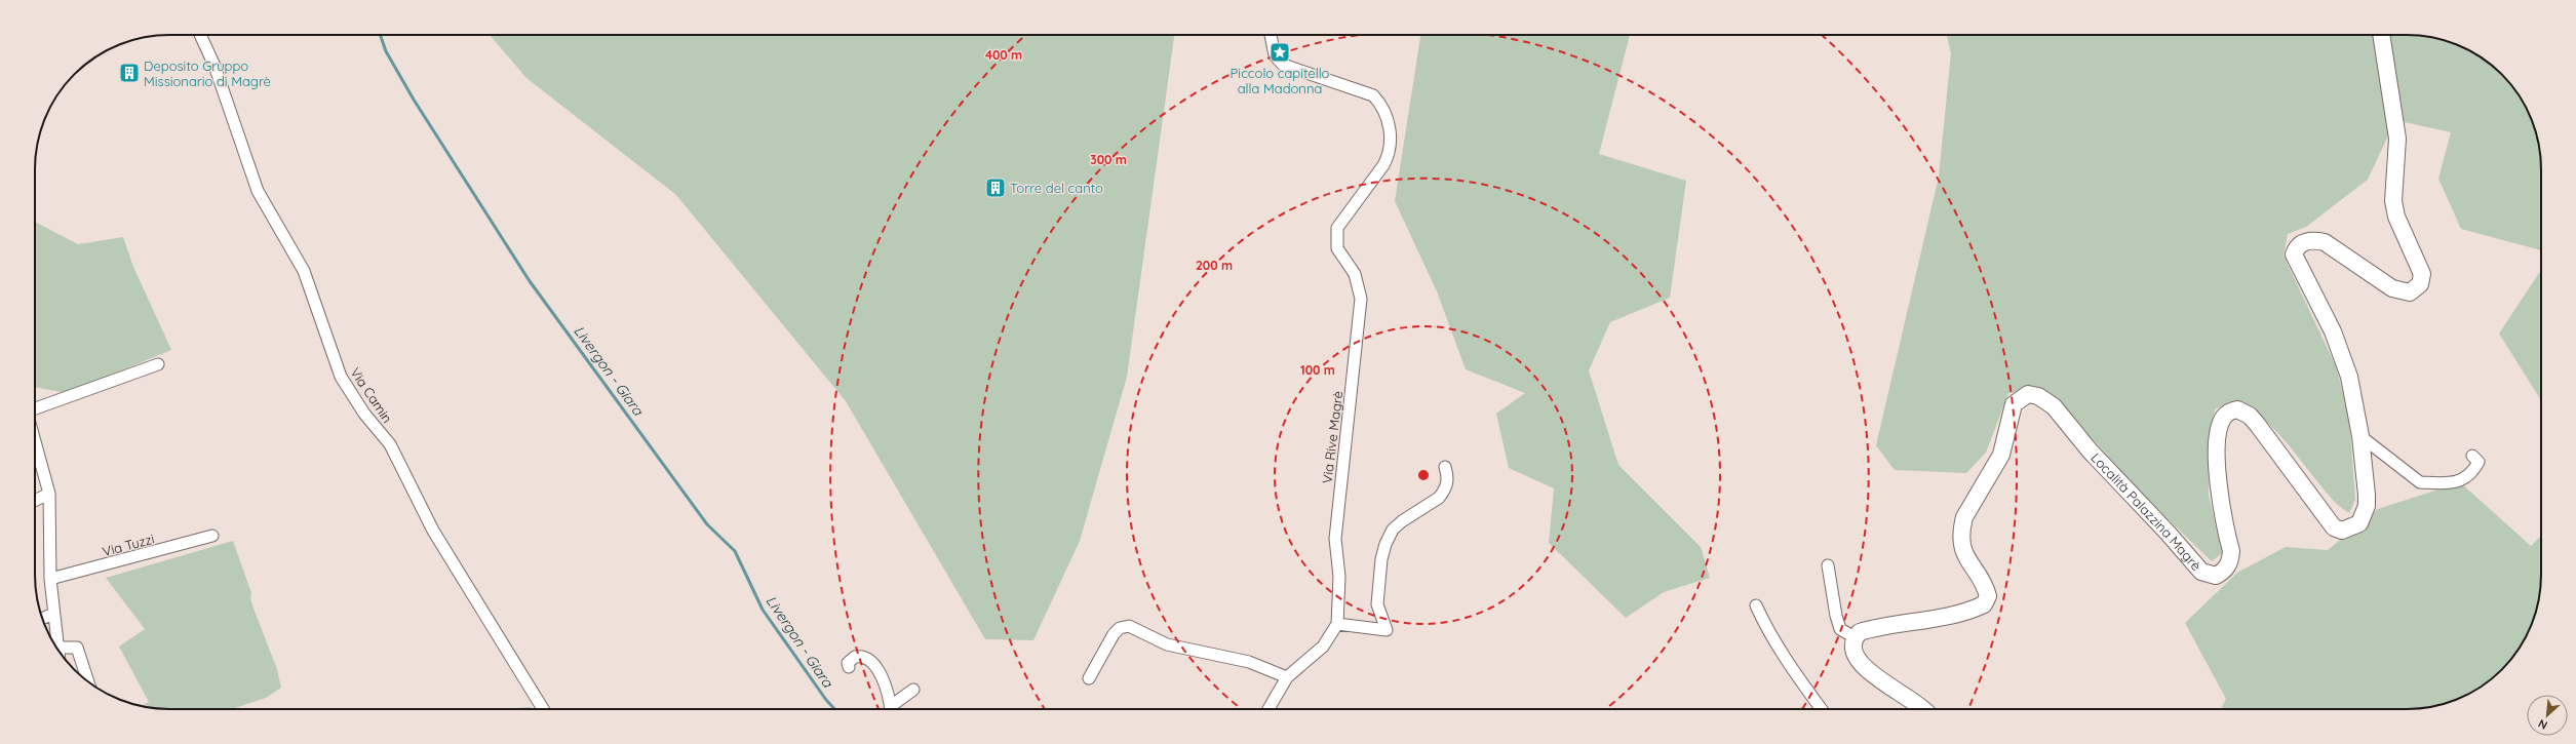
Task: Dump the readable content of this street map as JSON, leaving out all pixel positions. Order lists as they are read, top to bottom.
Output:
{
  "streets": {
    "main road": ["Località Palazzina Magrè"],
    "street": ["Via Camin", "Via Rive Magrè", "Via Tuzzi"]
  },
  "water": ["Livergon - Giara"],
  "places": {
    "place": ["Piccolo capitello alla Madonna"],
    "building": ["Deposito Gruppo Missionario di Magrè", "Torre del canto"]
  },
  "north": "bottom left",
  "rings": [
    "400 m",
    "300 m",
    "200 m",
    "100 m"
  ]
}
